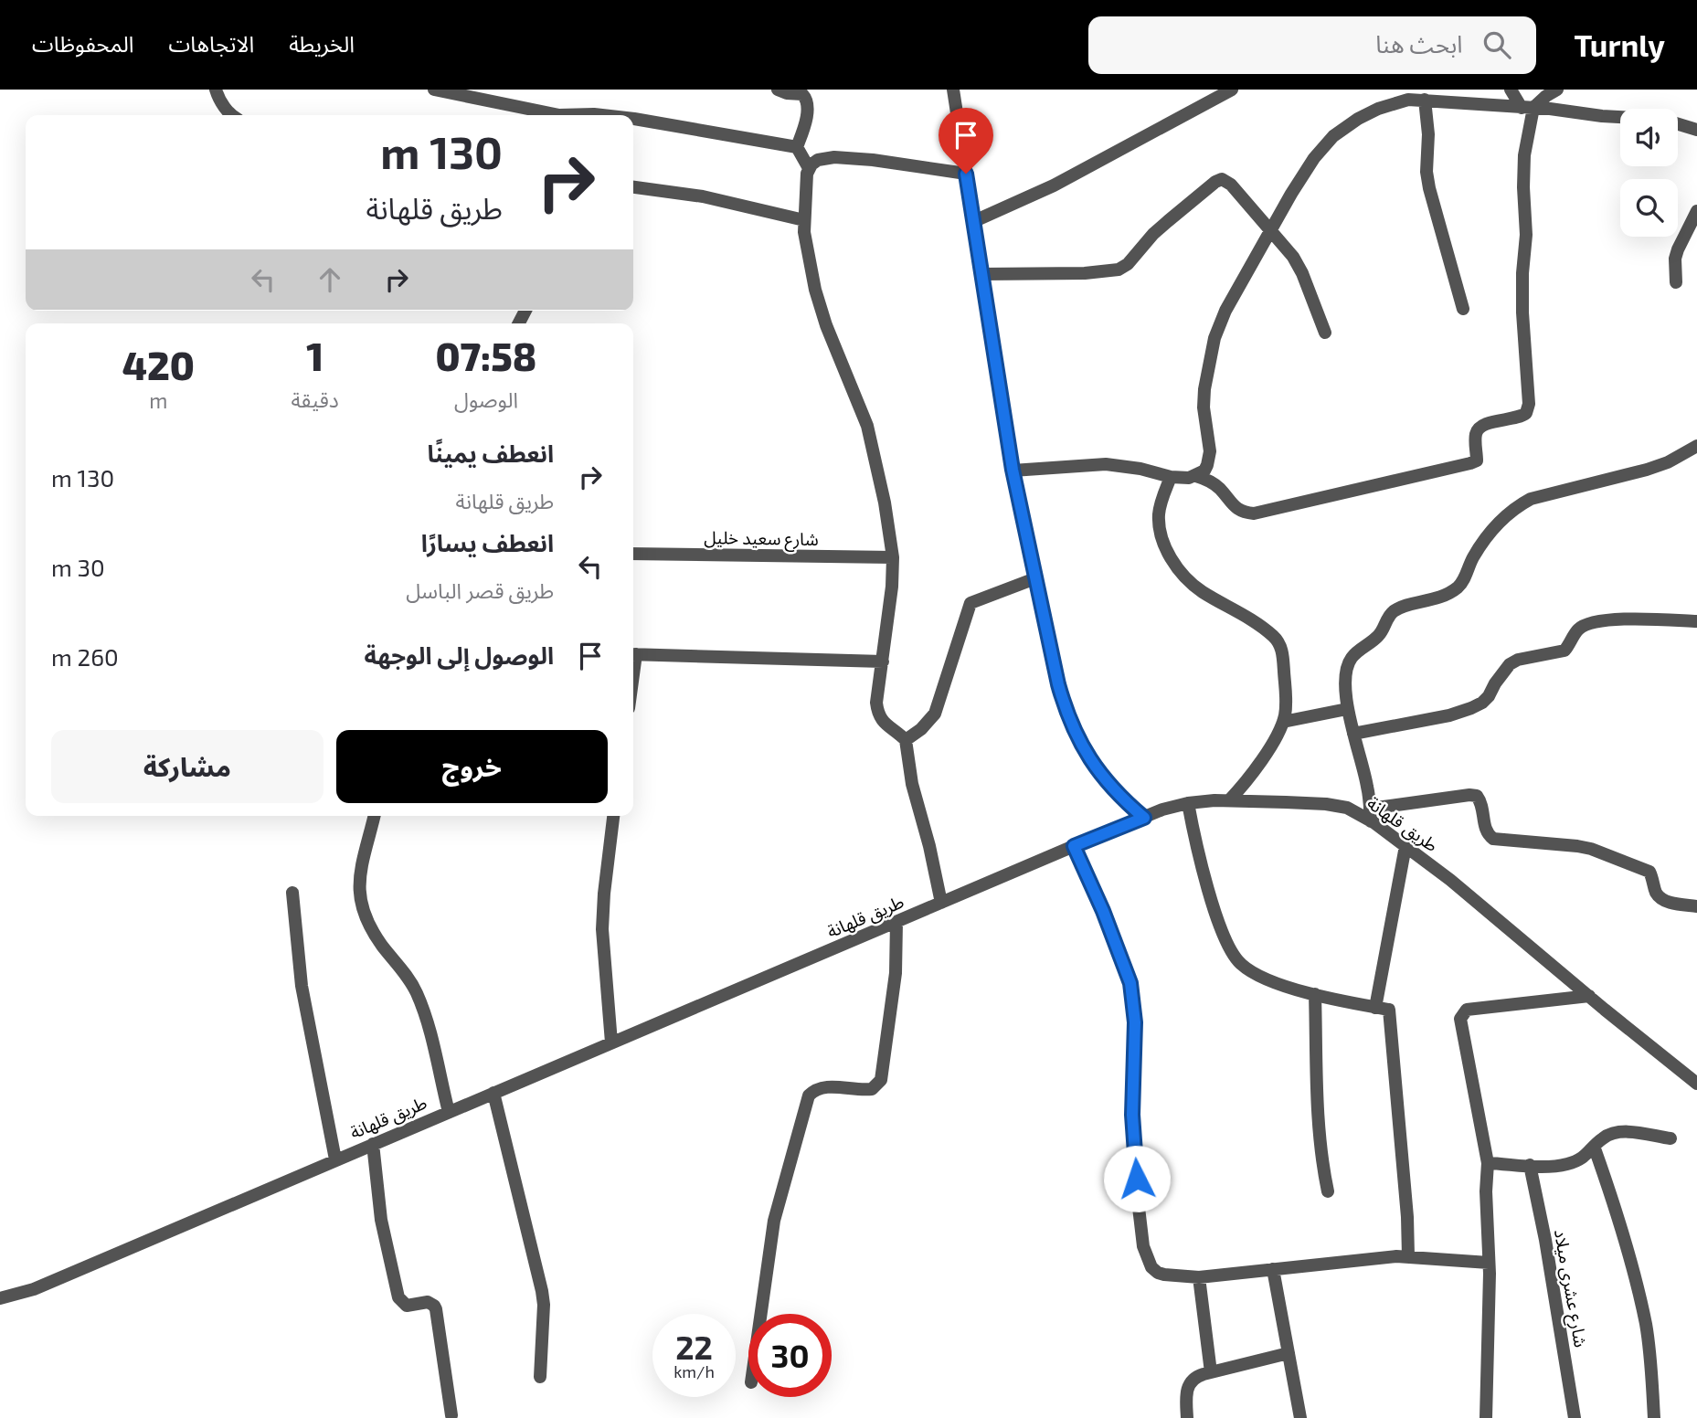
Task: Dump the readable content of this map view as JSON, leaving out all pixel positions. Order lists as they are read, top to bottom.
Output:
{
  "streets": {
    "street": ["شارع سعيد خليل", "طريق قلهانة", "شارع عشرى ميلاد"]
  },
  "page": {
    "header": "Turnly",
    "search": "ابحث هنا",
    "nav": ["الخريطة", "الاتجاهات", "المحفوظات"],
    "turn": ["130 m", "طريق قلهانة"],
    "eta": [
      "07:58",
      "الوصول",
      "1",
      "دقيقة",
      "420",
      "m"
    ],
    "list": [
      {
        "name": "انعطف يمينًا",
        "note": "طريق قلهانة",
        "value": "130 m"
      },
      {
        "name": "انعطف يسارًا",
        "note": "طريق قصر الباسل",
        "value": "30 m"
      },
      {
        "name": "الوصول إلى الوجهة",
        "value": "260 m"
      }
    ],
    "buttons": ["خروج", "مشاركة"],
    "speed": "22 km/h",
    "limit": "30"
  }
}
